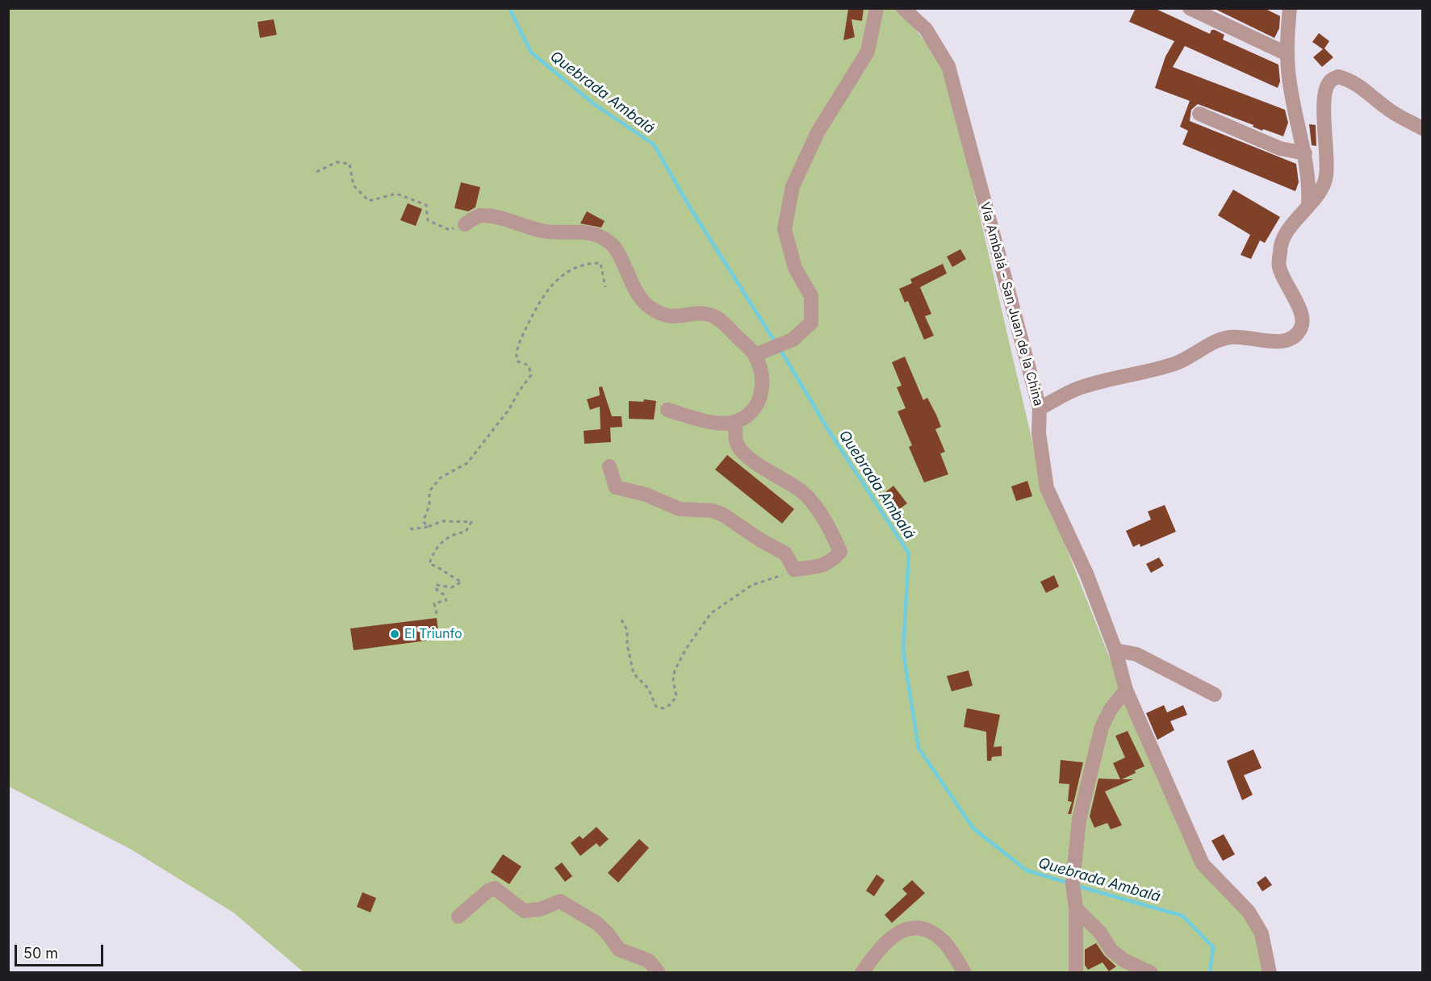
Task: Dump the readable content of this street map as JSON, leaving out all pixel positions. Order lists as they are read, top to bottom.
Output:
{
  "streets": {
    "street": ["Vía Ambalá - San Juan de la China"]
  },
  "water": ["Quebrada Ambalá"],
  "places": ["El Triunfo"],
  "scale_bar": "50 m"
}
